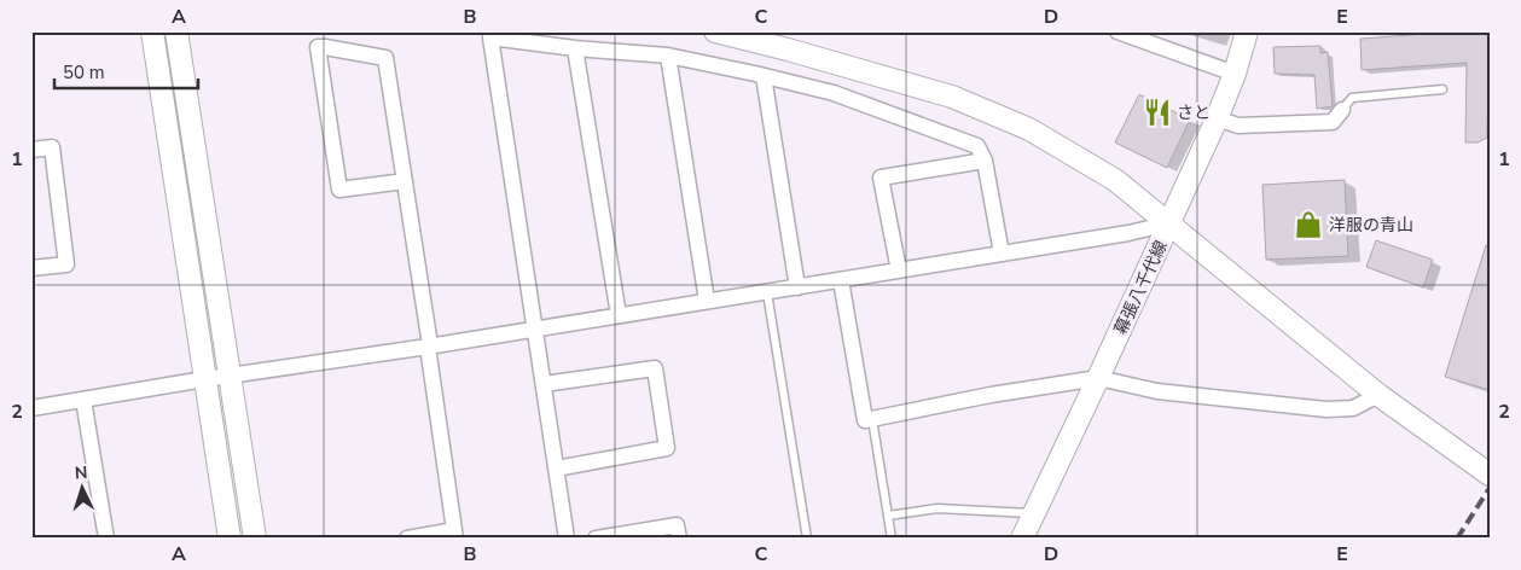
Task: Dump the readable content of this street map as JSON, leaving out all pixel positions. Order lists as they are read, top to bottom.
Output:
{
  "streets": {
    "street": ["幕張八千代線"]
  },
  "places": {
    "restaurant": ["さと"],
    "shop": ["洋服の青山"]
  },
  "scale_bar": "50 m",
  "north": "top",
  "grid": {
    "columns": [
      "A",
      "B",
      "C",
      "D",
      "E"
    ],
    "rows": ["1", "2"]
  }
}
